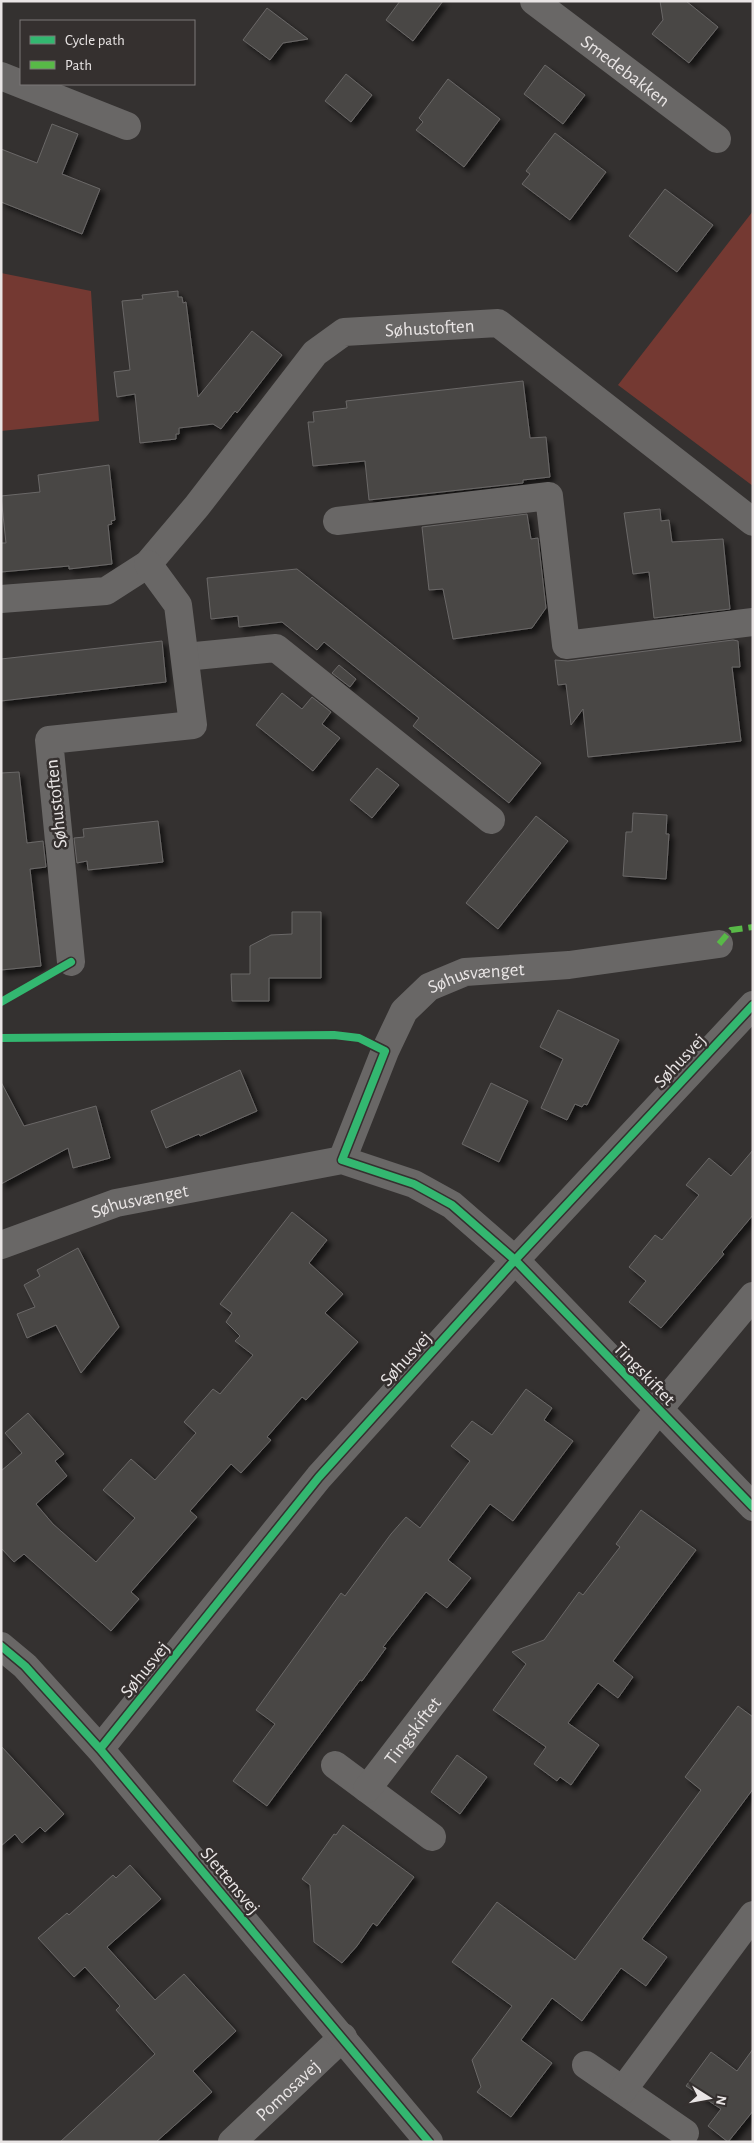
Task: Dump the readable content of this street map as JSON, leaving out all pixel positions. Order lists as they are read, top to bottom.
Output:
{
  "streets": {
    "street": [
      "Smedebakken",
      "Søhustoften",
      "Søhusvænget",
      "Søhusvej",
      "Tingskiftet",
      "Slettensvej",
      "Pomosavej"
    ]
  },
  "crossings": [
    ["Søhusvænget", "Søhusvej"],
    ["Søhusvænget", "Tingskiftet"],
    ["Søhusvej", "Tingskiftet"],
    ["Søhusvej", "Slettensvej"],
    ["Slettensvej", "Pomosavej"]
  ],
  "legend": ["Cycle path", "Path"],
  "north": "right"
}
